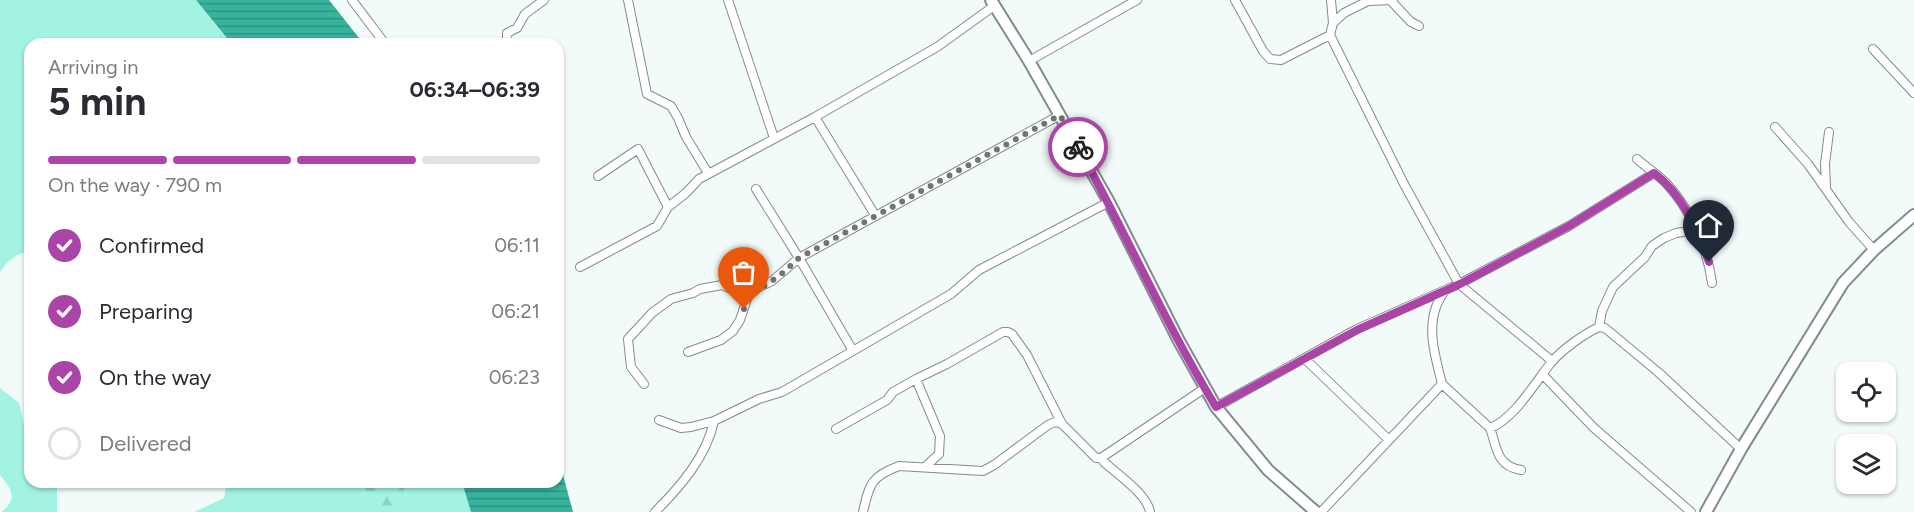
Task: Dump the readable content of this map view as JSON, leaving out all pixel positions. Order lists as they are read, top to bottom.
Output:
{
  "page": {
    "heading": ["5 min", "Arriving in", "06:34–06:39"],
    "bar": "On the way · 790 m",
    "list": [
      ["Confirmed", "06:11"],
      ["Preparing", "06:21"],
      ["On the way", "06:23"],
      "Delivered"
    ]
  }
}
